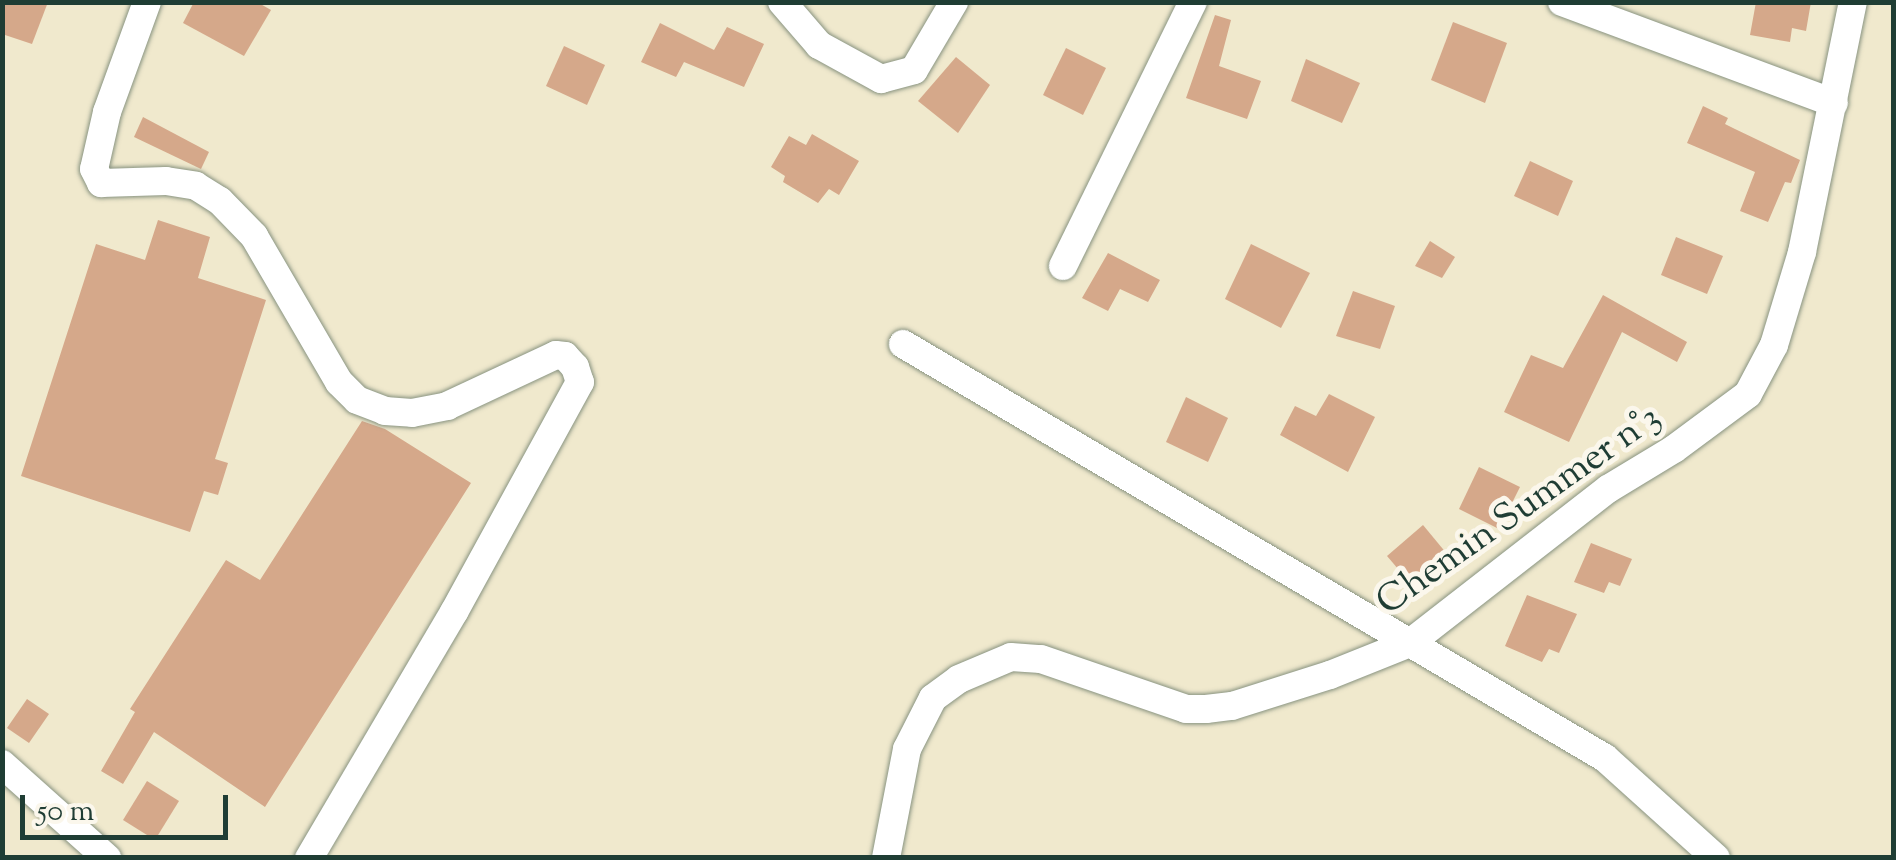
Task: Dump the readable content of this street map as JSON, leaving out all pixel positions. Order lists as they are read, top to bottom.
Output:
{
  "streets": {
    "street": ["Chemin Summer n°3"]
  },
  "scale_bar": "50 m"
}
